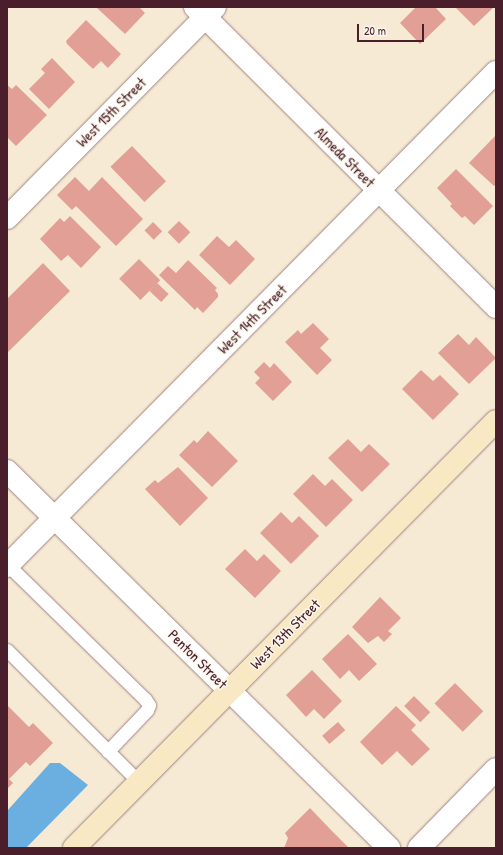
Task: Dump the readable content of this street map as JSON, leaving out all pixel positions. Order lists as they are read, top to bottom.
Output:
{
  "streets": {
    "street": [
      "West 15th Street",
      "Almeda Street",
      "West 14th Street",
      "West 13th Street",
      "Penton Street"
    ]
  },
  "crossings": [
    ["West 15th Street", "Almeda Street"],
    ["Almeda Street", "West 14th Street"],
    ["West 14th Street", "Penton Street"],
    ["West 13th Street", "Penton Street"]
  ],
  "scale_bar": "20 m"
}
